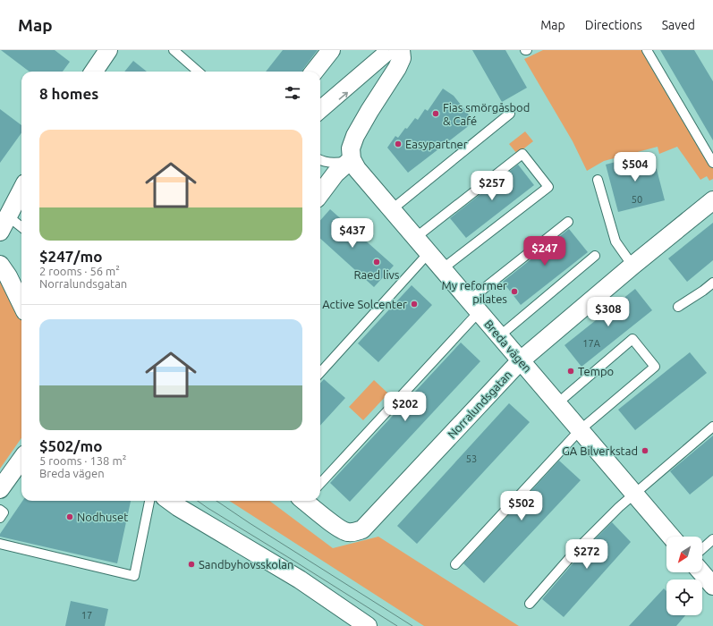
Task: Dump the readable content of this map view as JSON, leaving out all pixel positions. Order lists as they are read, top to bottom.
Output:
{
  "streets": {
    "street": ["Breda vägen", "Norralundsgatan"]
  },
  "crossings": [
    ["Breda vägen", "Norralundsgatan"]
  ],
  "places": [
    "Fias smörgåsbod & Café",
    "Easypartner",
    "Raed livs",
    "My reformer pilates",
    "Active Solcenter",
    "Tempo",
    "GA Bilverkstad",
    "Nodhuset",
    "Sandbyhovsskolan"
  ],
  "house_numbers": [
    "50",
    "17A",
    "53",
    "17"
  ],
  "north": "bottom left",
  "page": {
    "header": "Map",
    "nav": ["Map", "Directions", "Saved"],
    "heading": "8 homes",
    "list": [
      {
        "name": "$247/mo",
        "note": "2 rooms · 56 m² · Norralundsgatan"
      },
      {
        "name": "$502/mo",
        "note": "5 rooms · 138 m² · Breda vägen"
      }
    ],
    "price": [
      "$504",
      "$257",
      "$437",
      "$247",
      "$308",
      "$202",
      "$502",
      "$272"
    ]
  }
}
